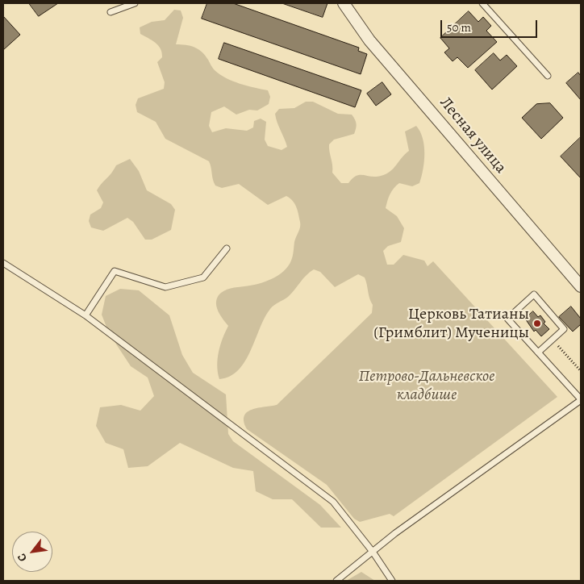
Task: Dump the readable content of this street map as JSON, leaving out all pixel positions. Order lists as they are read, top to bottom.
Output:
{
  "streets": {
    "street": ["Лесная улица"]
  },
  "parks": ["Петрово-Дальневское кладбише"],
  "places": ["Церковь Татианы (Гримблит) Мученицы"],
  "scale_bar": "50 m",
  "north": "bottom left"
}
